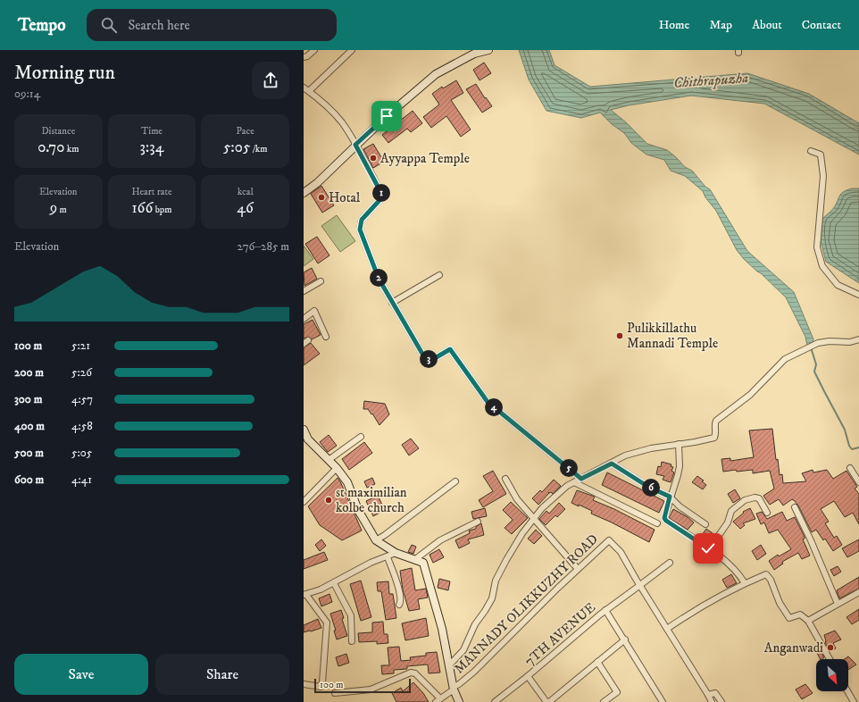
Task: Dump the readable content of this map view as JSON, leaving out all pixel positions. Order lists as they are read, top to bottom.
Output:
{
  "streets": {
    "street": ["MANNADY OLIKKUZHY ROAD", "7TH AVENUE"]
  },
  "crossings": [
    ["MANNADY OLIKKUZHY ROAD", "7TH AVENUE"]
  ],
  "water": ["Chithrapuzha"],
  "places": [
    "Ayyappa Temple",
    "Hotal",
    "Pulikkillathu Mannadi Temple",
    "st maximilian kolbe church",
    "Anganwadi"
  ],
  "scale_bar": "100 m",
  "north": "bottom right",
  "page": {
    "header": "Tempo",
    "search": "Search here",
    "nav": [
      "Home",
      "Map",
      "About",
      "Contact"
    ],
    "heading": ["Morning run", "09:14"],
    "stats": [
      ["Distance", "0.70 km"],
      ["Time", "3:34"],
      ["Pace", "5:05 /km"],
      ["Elevation", "9 m"],
      ["Heart rate", "166 bpm"],
      ["kcal", "46"]
    ],
    "pins": [
      "1",
      "2",
      "3",
      "4",
      "5",
      "6"
    ],
    "chart": ["Elevation", "276–285 m"],
    "list": [
      {
        "name": "100 m",
        "note": "5:21"
      },
      {
        "name": "200 m",
        "note": "5:26"
      },
      {
        "name": "300 m",
        "note": "4:57"
      },
      {
        "name": "400 m",
        "note": "4:58"
      },
      {
        "name": "500 m",
        "note": "5:05"
      },
      {
        "name": "600 m",
        "note": "4:41"
      }
    ],
    "buttons": ["Save", "Share"],
    "scale": "100 m"
  }
}
